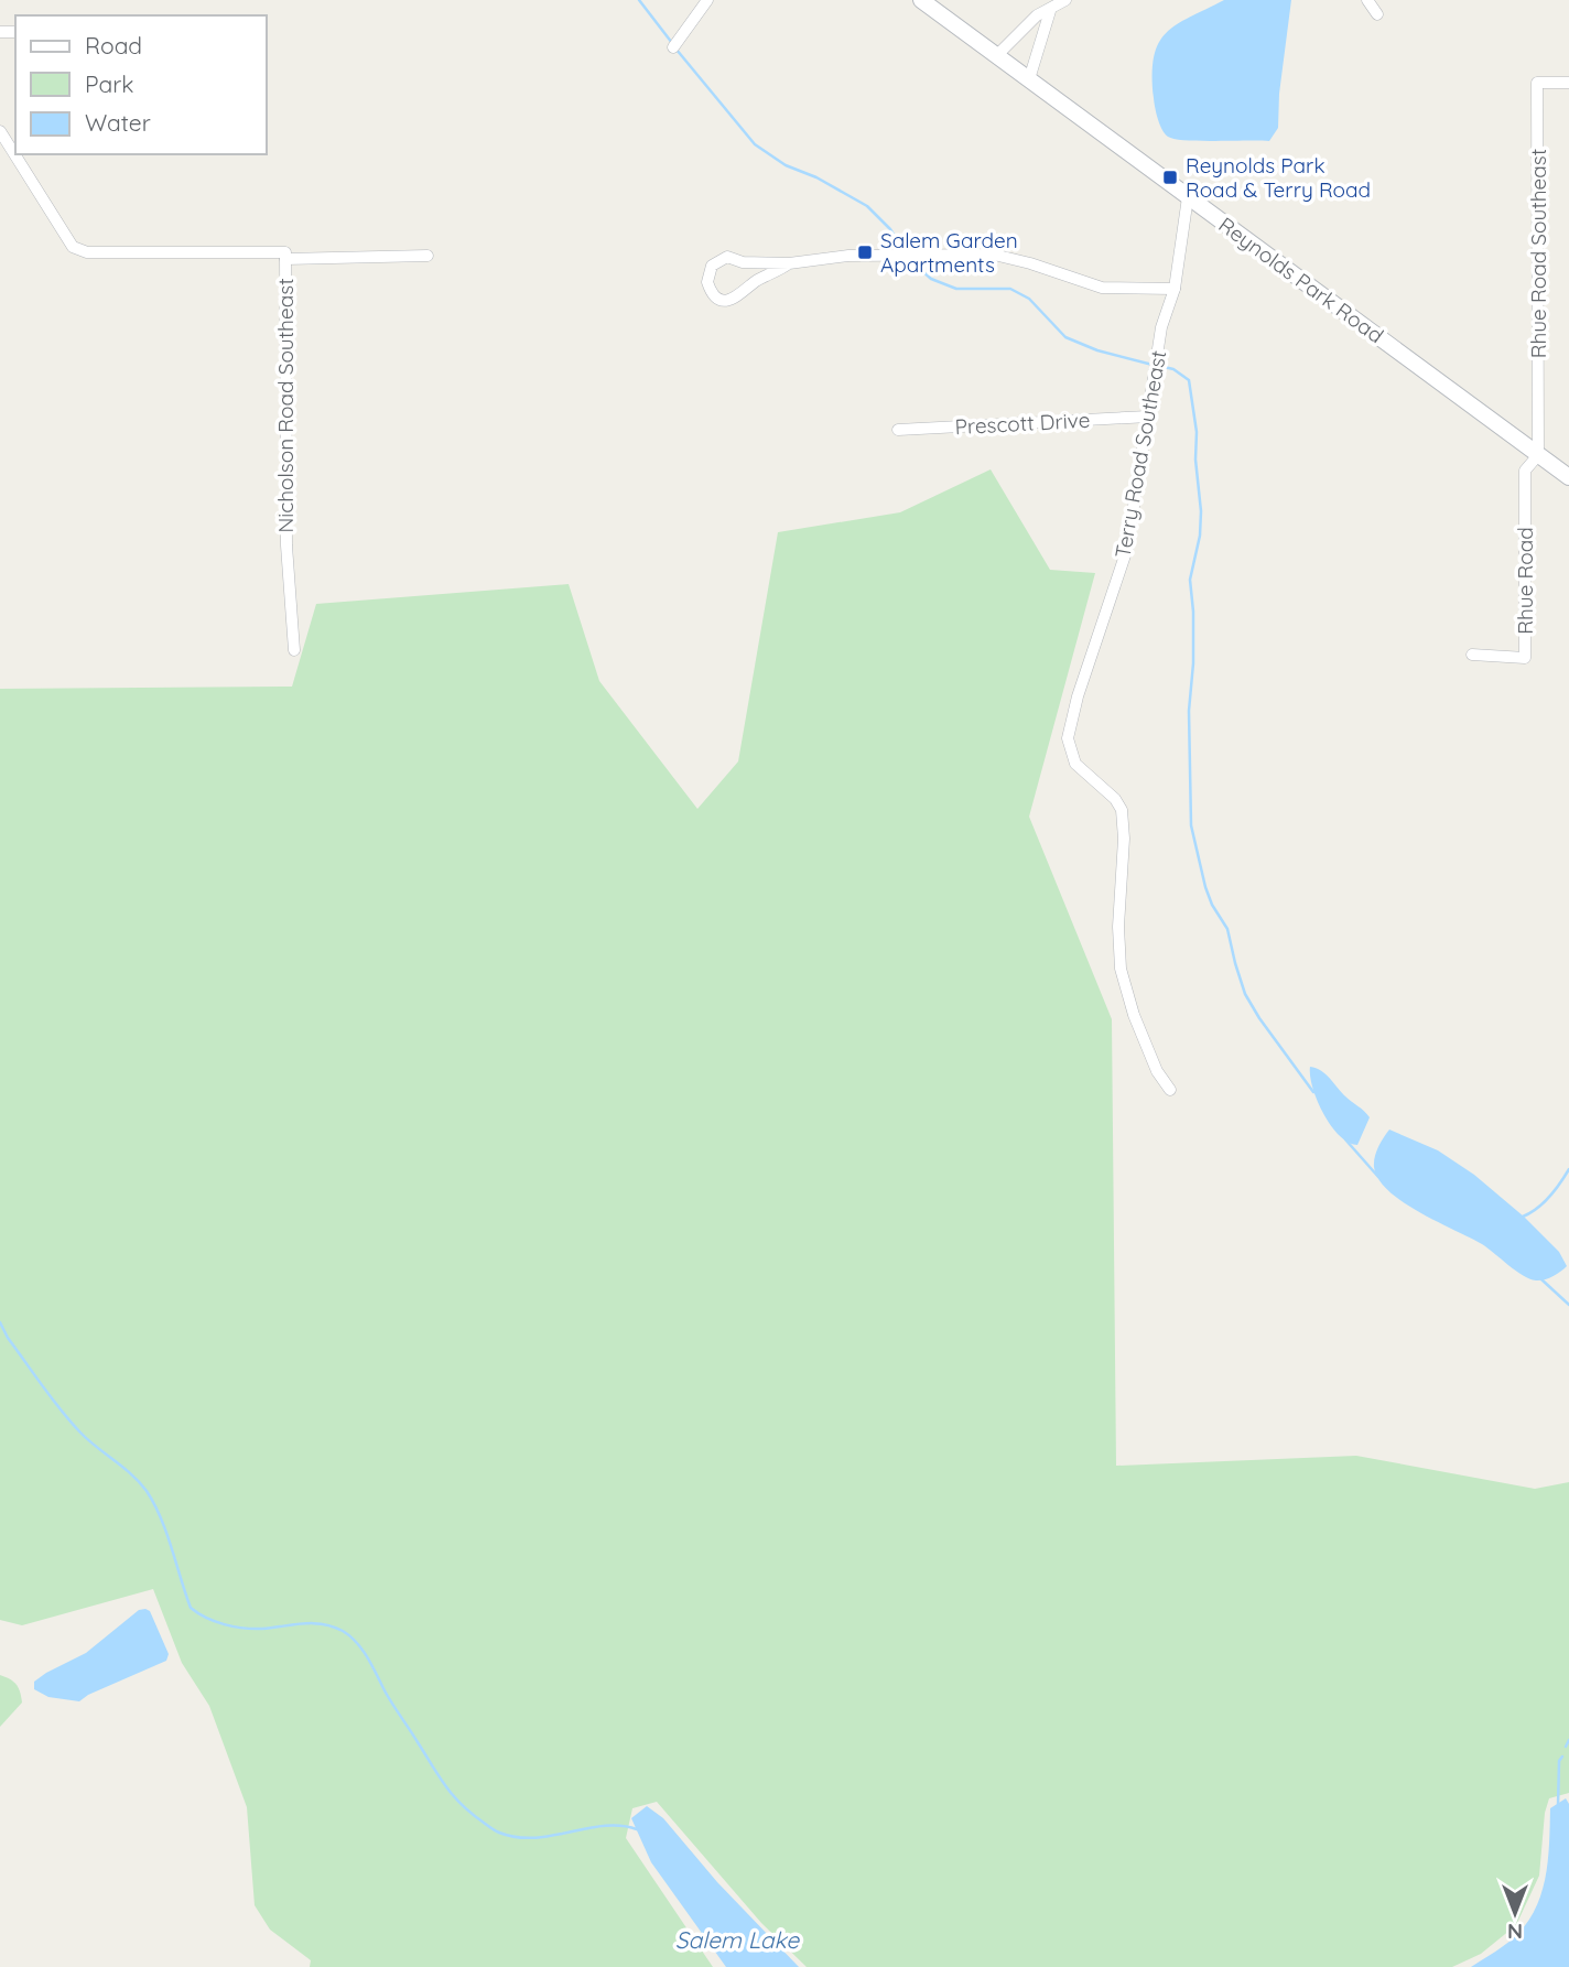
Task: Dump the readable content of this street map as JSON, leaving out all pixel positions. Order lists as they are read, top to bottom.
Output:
{
  "streets": {
    "main road": ["Reynolds Park Road"],
    "street": [
      "Rhue Road Southeast",
      "Nicholson Road Southeast",
      "Prescott Drive",
      "Terry Road Southeast",
      "Rhue Road"
    ]
  },
  "crossings": [
    ["Rhue Road Southeast", "Reynolds Park Road"],
    ["Rhue Road Southeast", "Rhue Road"],
    ["Reynolds Park Road", "Terry Road Southeast"],
    ["Reynolds Park Road", "Rhue Road"],
    ["Prescott Drive", "Terry Road Southeast"]
  ],
  "water": ["Salem Lake"],
  "places": {
    "transit": ["Reynolds Park Road & Terry Road", "Salem Garden Apartments"]
  },
  "legend": ["Road", "Park", "Water"],
  "north": "bottom"
}
